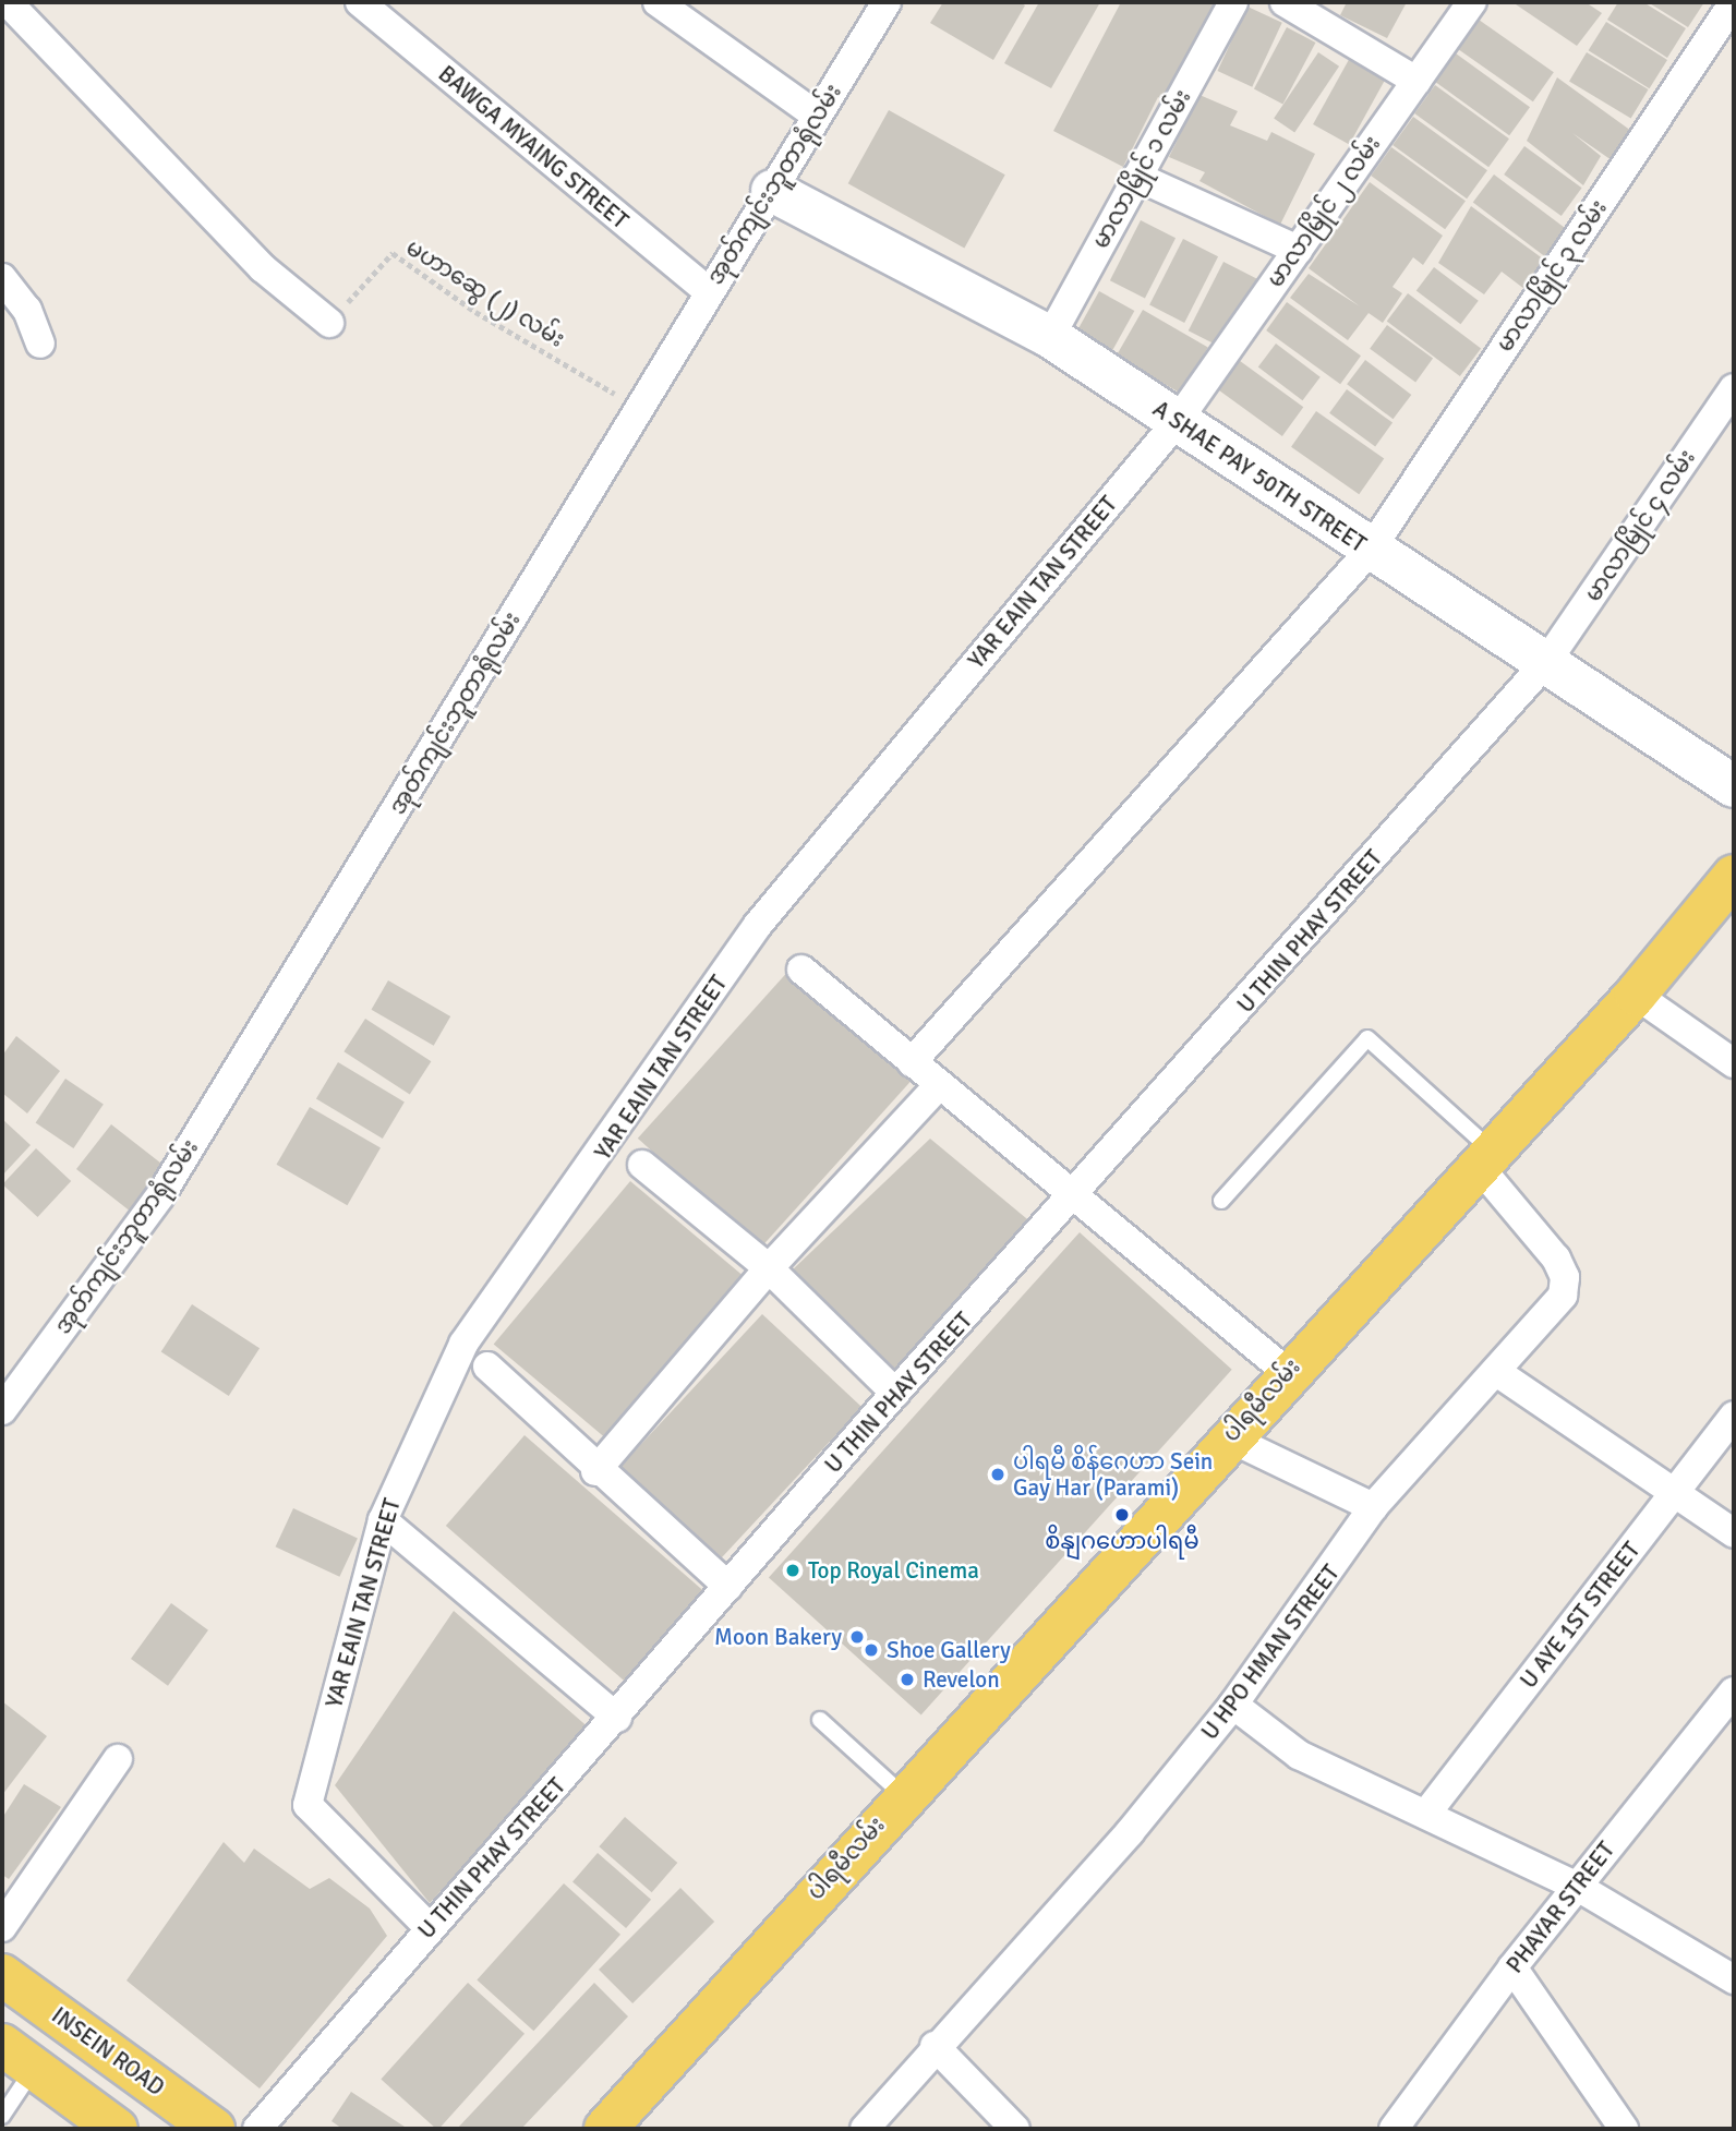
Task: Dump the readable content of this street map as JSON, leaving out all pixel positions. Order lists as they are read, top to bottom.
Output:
{
  "streets": {
    "main road": ["ပါရမီလမ်း", "INSEIN ROAD"],
    "street": [
      "BAWGA MYAING STREET",
      "မာလာမြိုင် ၁ လမ်း",
      "အုတ်ကျင်းဘူတာရုံလမ်း",
      "မာလာမြိုင် ၂ လမ်း",
      "မာလာမြိုင် ၃ လမ်း",
      "A SHAE PAY 50TH STREET",
      "မာလာမြိုင် ၄ လမ်း",
      "YAR EAIN TAN STREET",
      "U THIN PHAY STREET",
      "U AYE 1ST STREET",
      "U HPO HMAN STREET",
      "PHAYAR STREET"
    ],
    "path": ["မဟာဆွေ (၂) လမ်း"]
  },
  "crossings": [
    ["BAWGA MYAING STREET", "အုတ်ကျင်းဘူတာရုံလမ်း"],
    ["မာလာမြိုင် ၁ လမ်း", "A SHAE PAY 50TH STREET"],
    ["အုတ်ကျင်းဘူတာရုံလမ်း", "မဟာဆွေ (၂) လမ်း"],
    ["အုတ်ကျင်းဘူတာရုံလမ်း", "A SHAE PAY 50TH STREET"],
    ["မာလာမြိုင် ၂ လမ်း", "A SHAE PAY 50TH STREET"],
    ["မာလာမြိုင် ၂ လမ်း", "YAR EAIN TAN STREET"],
    ["မာလာမြိုင် ၃ လမ်း", "A SHAE PAY 50TH STREET"],
    ["A SHAE PAY 50TH STREET", "မာလာမြိုင် ၄ လမ်း"],
    ["A SHAE PAY 50TH STREET", "YAR EAIN TAN STREET"],
    ["A SHAE PAY 50TH STREET", "U THIN PHAY STREET"],
    ["မာလာမြိုင် ၄ လမ်း", "U THIN PHAY STREET"],
    ["YAR EAIN TAN STREET", "U THIN PHAY STREET"],
    ["ပါရမီလမ်း", "U HPO HMAN STREET"]
  ],
  "places": [
    "ပါရမီ စိန်ဂေဟာ Sein Gay Har (Parami)",
    "စိနျဂဟောပါရမီ",
    "Top Royal Cinema",
    "Moon Bakery",
    "Shoe Gallery",
    "Revelon"
  ]
}
